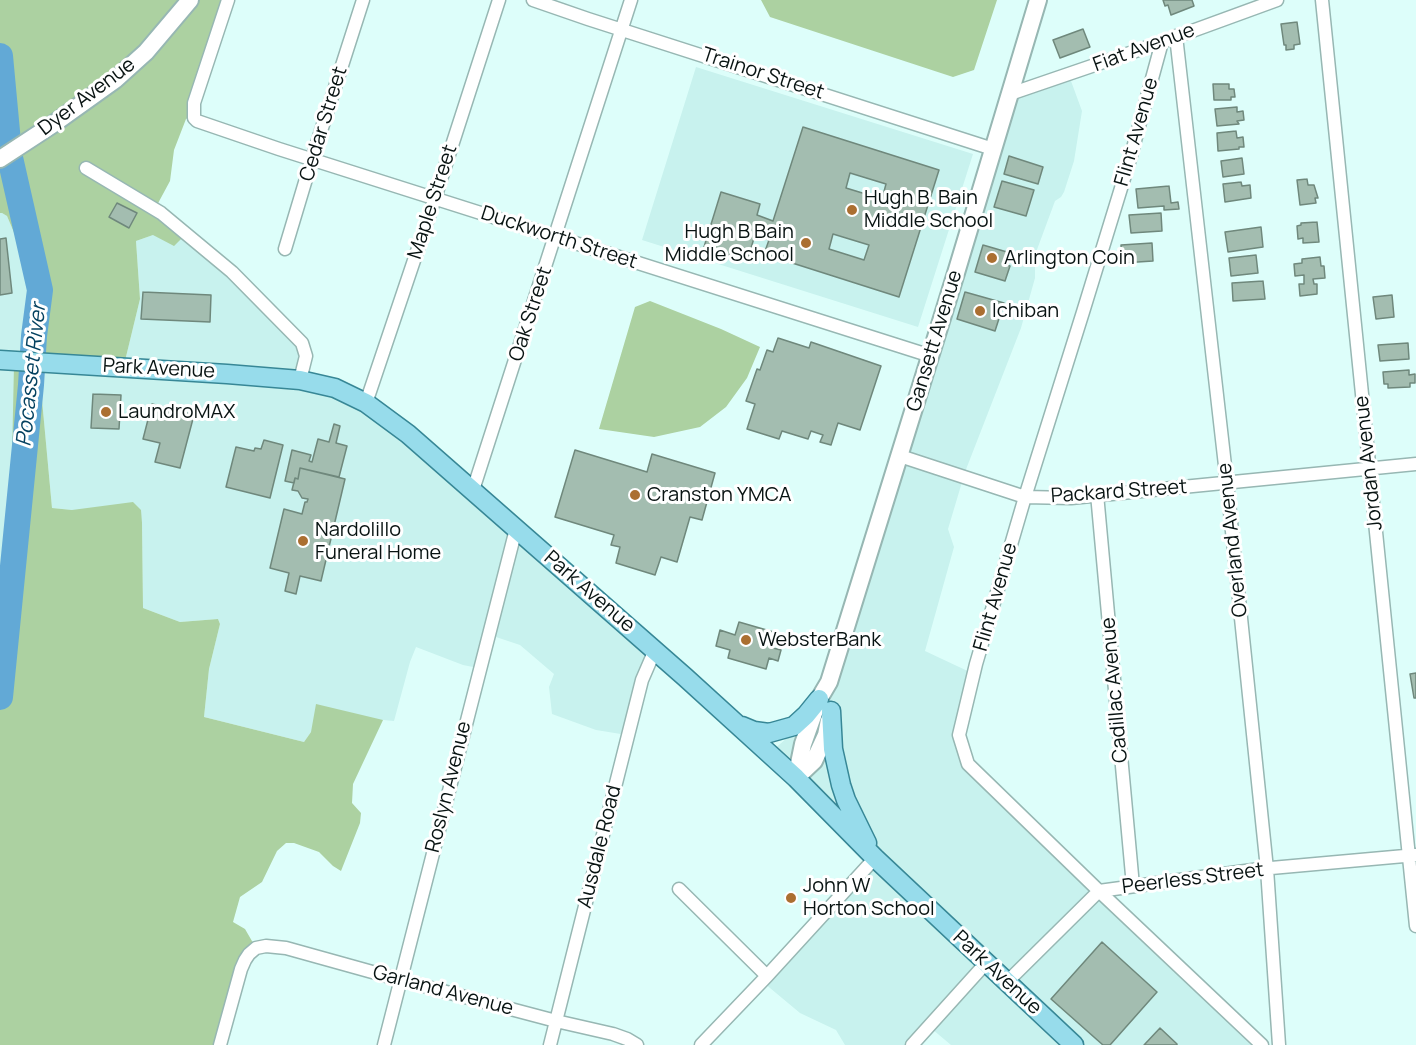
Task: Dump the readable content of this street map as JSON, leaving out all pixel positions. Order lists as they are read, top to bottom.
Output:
{
  "streets": {
    "main road": ["Dyer Avenue", "Gansett Avenue", "Park Avenue"],
    "street": [
      "Fiat Avenue",
      "Trainor Street",
      "Cedar Street",
      "Flint Avenue",
      "Maple Street",
      "Duckworth Street",
      "Oak Street",
      "Jordan Avenue",
      "Packard Street",
      "Overland Avenue",
      "Cadillac Avenue",
      "Roslyn Avenue",
      "Ausdale Road",
      "Peerless Street",
      "Garland Avenue"
    ]
  },
  "crossings": [
    ["Fiat Avenue", "Flint Avenue"],
    ["Fiat Avenue", "Gansett Avenue"],
    ["Fiat Avenue", "Overland Avenue"],
    ["Trainor Street", "Oak Street"],
    ["Trainor Street", "Gansett Avenue"],
    ["Cedar Street", "Duckworth Street"],
    ["Flint Avenue", "Packard Street"],
    ["Flint Avenue", "Peerless Street"],
    ["Maple Street", "Duckworth Street"],
    ["Maple Street", "Park Avenue"],
    ["Duckworth Street", "Oak Street"],
    ["Duckworth Street", "Gansett Avenue"],
    ["Oak Street", "Park Avenue"],
    ["Gansett Avenue", "Park Avenue"],
    ["Gansett Avenue", "Packard Street"],
    ["Park Avenue", "Roslyn Avenue"],
    ["Park Avenue", "Ausdale Road"],
    ["Park Avenue", "Peerless Street"],
    ["Jordan Avenue", "Packard Street"],
    ["Jordan Avenue", "Peerless Street"],
    ["Packard Street", "Overland Avenue"],
    ["Packard Street", "Cadillac Avenue"],
    ["Overland Avenue", "Peerless Street"],
    ["Cadillac Avenue", "Peerless Street"],
    ["Roslyn Avenue", "Garland Avenue"],
    ["Ausdale Road", "Garland Avenue"]
  ],
  "water": ["Pocasset River"],
  "places": [
    "Hugh B. Bain Middle School",
    "Hugh B Bain Middle School",
    "Arlington Coin",
    "Ichiban",
    "LaundroMAX",
    "Cranston YMCA",
    "Nardolillo Funeral Home",
    "WebsterBank",
    "John W Horton School"
  ]
}
